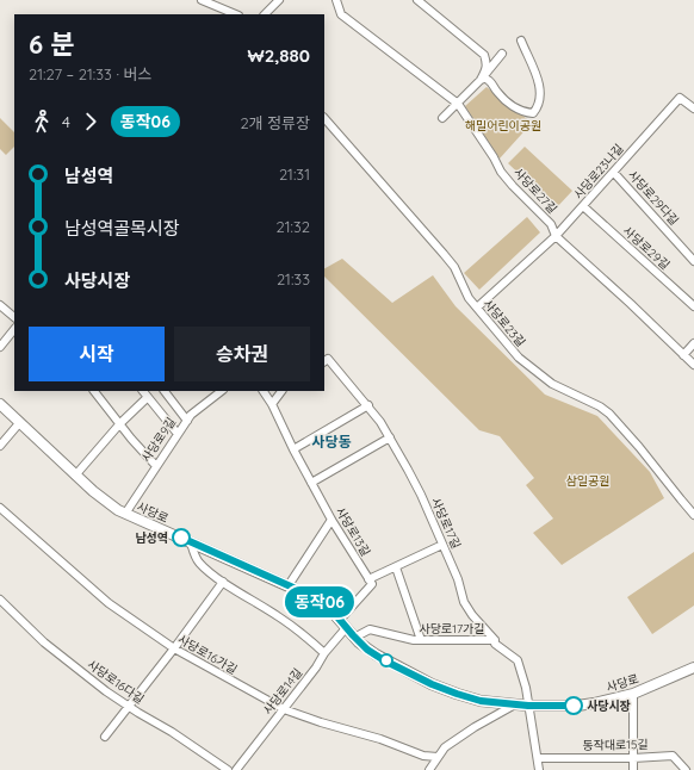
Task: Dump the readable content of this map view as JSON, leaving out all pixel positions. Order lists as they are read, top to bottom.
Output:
{
  "streets": {
    "main road": ["사당로"],
    "street": [
      "사당로23나길",
      "사당로27길",
      "사당로29다길",
      "사당로29길",
      "사당로23길",
      "사당로9길",
      "사당로17길",
      "사당로13길",
      "사당로17가길",
      "사당로16가길",
      "사당로16다길",
      "사당로14길",
      "동작대로15길"
    ]
  },
  "crossings": [
    ["사당로23나길", "사당로27길"],
    ["사당로23나길", "사당로29다길"],
    ["사당로23나길", "사당로29길"],
    ["사당로23나길", "사당로23길"],
    ["사당로9길", "사당로"],
    ["사당로", "사당로17길"],
    ["사당로", "사당로17가길"],
    ["사당로", "사당로14길"],
    ["사당로17길", "사당로17가길"],
    ["사당로17길", "동작대로15길"],
    ["사당로16가길", "사당로14길"]
  ],
  "districts": ["사당동"],
  "parks": ["해밀어린이공원", "삼일공원"],
  "places": ["남성역", "사당시장"],
  "lines": ["bus line 동작06"],
  "page": {
    "on_map": "동작06",
    "heading": ["6 분", "21:27 – 21:33 · 버스", "₩2,880"],
    "legs": ["4", "동작06", "2개 정류장"],
    "list": [
      {
        "name": "남성역",
        "value": "21:31"
      },
      {
        "name": "남성역골목시장",
        "value": "21:32"
      },
      {
        "name": "사당시장",
        "value": "21:33"
      }
    ],
    "buttons": ["시작", "승차권"]
  }
}
